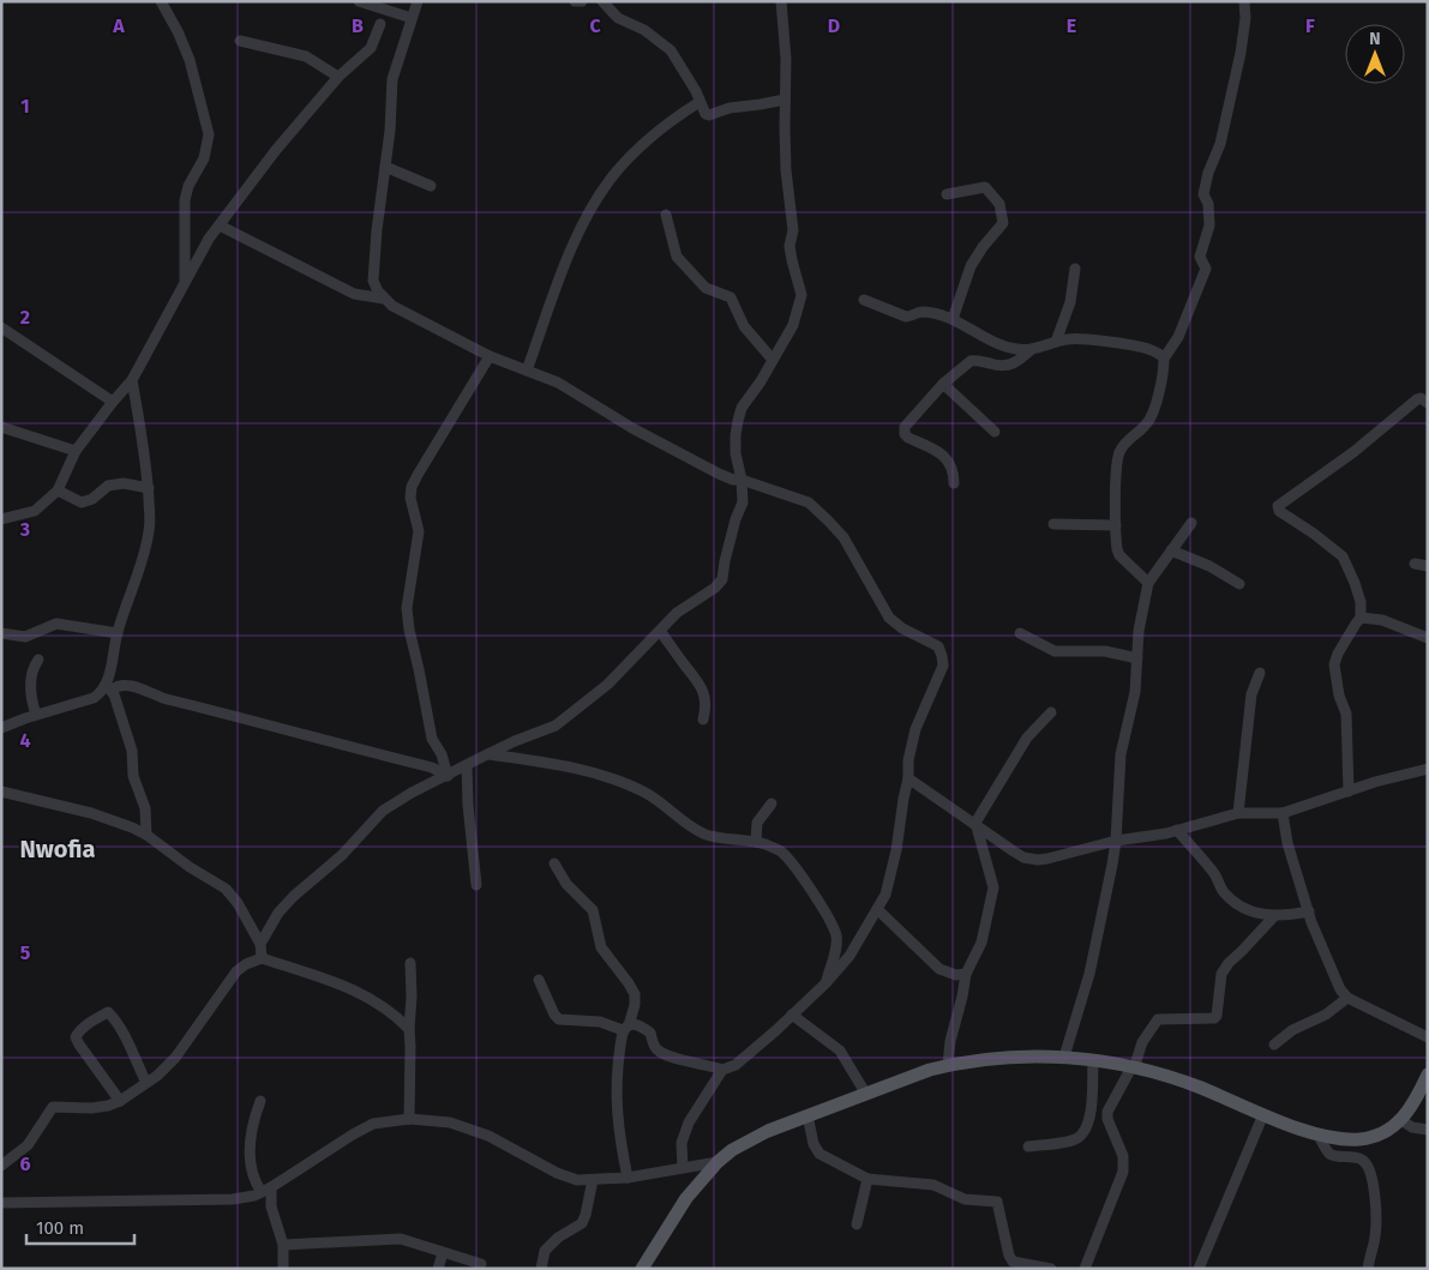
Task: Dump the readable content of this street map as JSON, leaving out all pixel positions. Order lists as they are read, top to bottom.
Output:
{
  "districts": ["Nwofia"],
  "scale_bar": "100 m",
  "north": "top",
  "grid": {
    "columns": [
      "A",
      "B",
      "C",
      "D",
      "E",
      "F"
    ],
    "rows": [
      "1",
      "2",
      "3",
      "4",
      "5",
      "6"
    ]
  }
}
